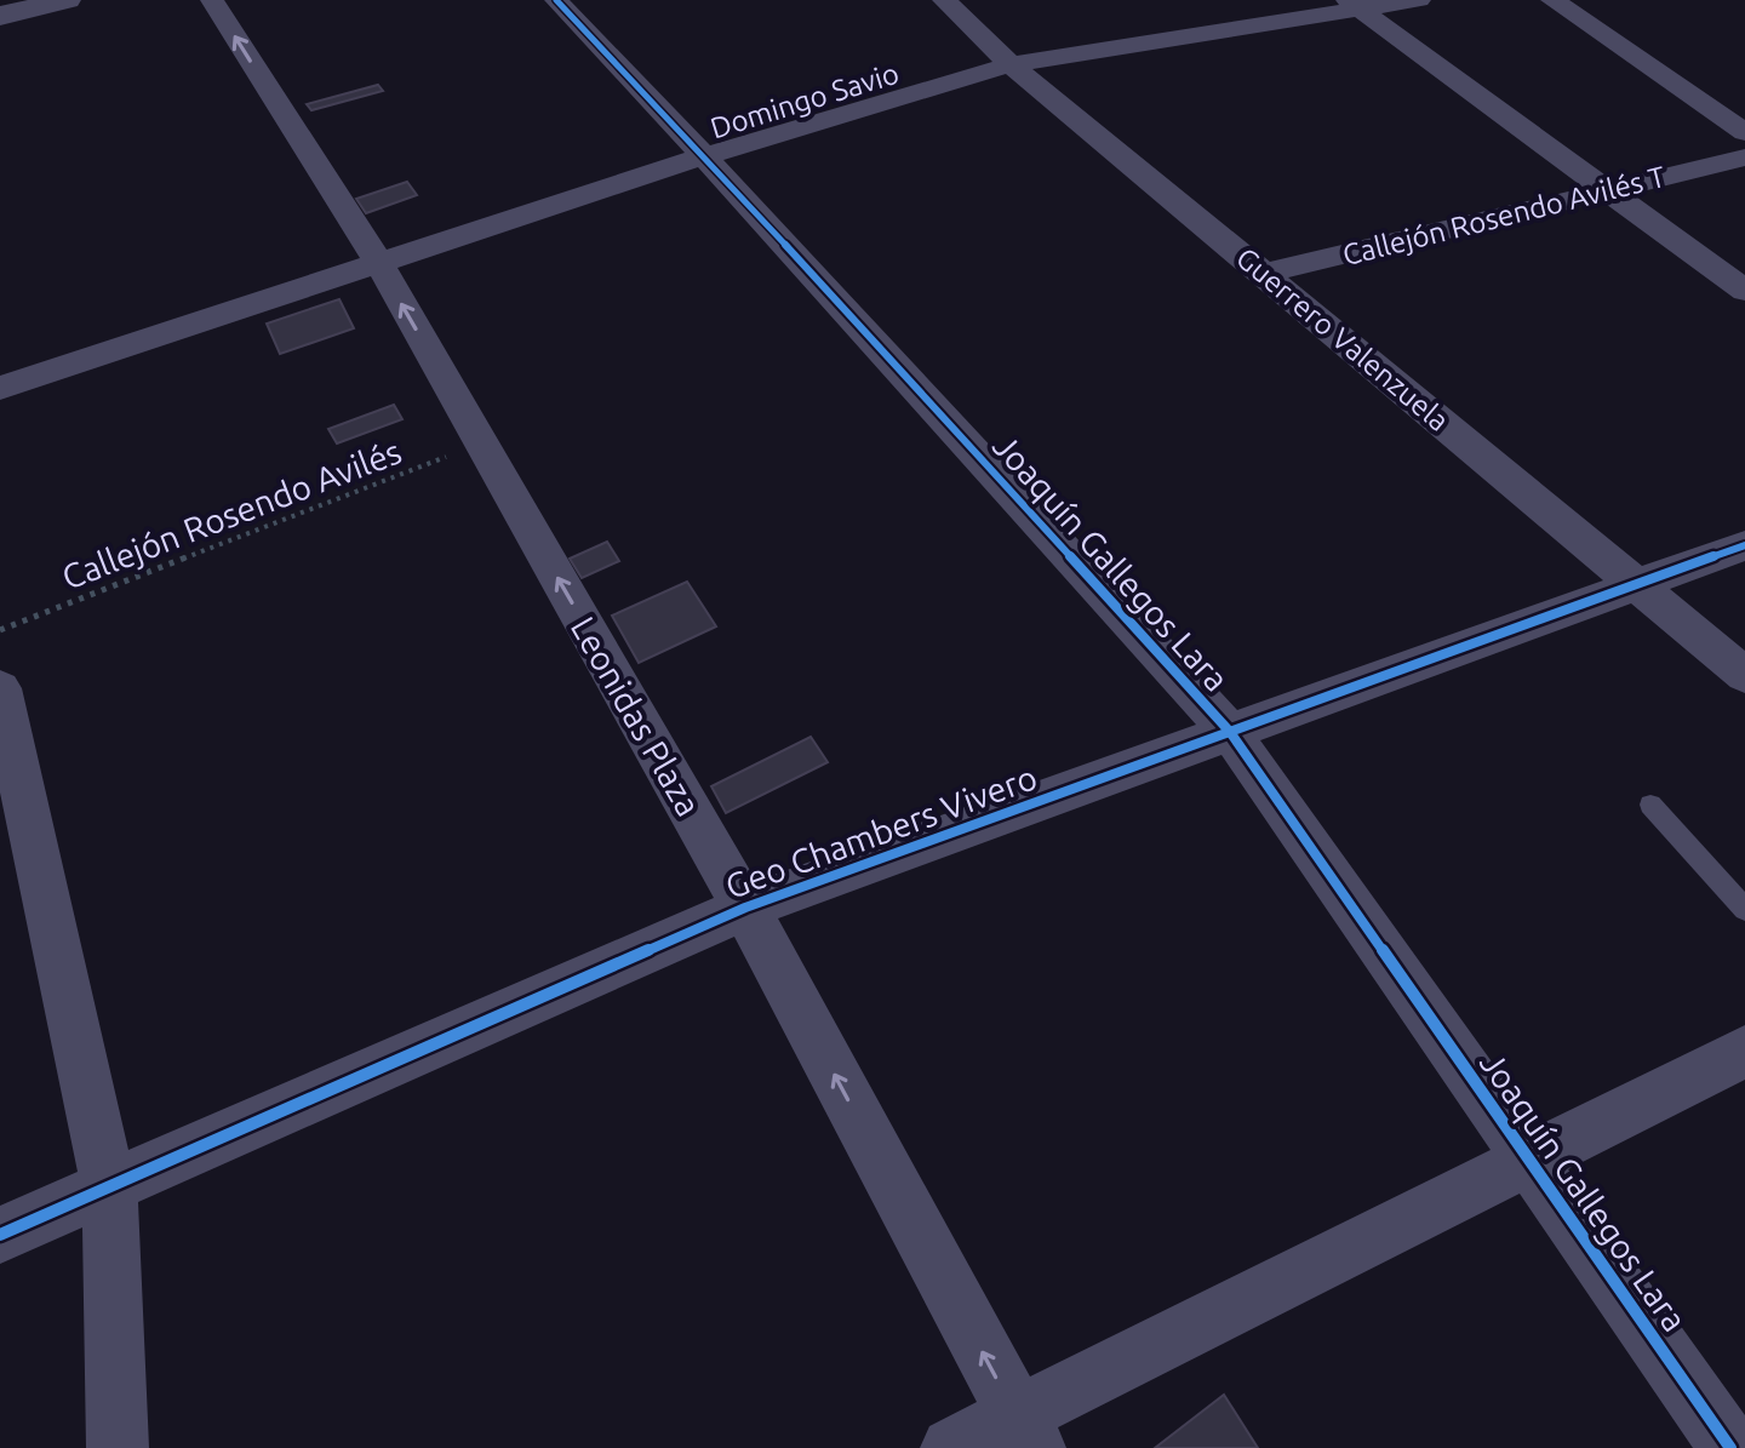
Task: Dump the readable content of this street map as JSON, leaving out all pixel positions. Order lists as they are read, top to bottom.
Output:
{
  "streets": {
    "street": [
      "Domingo Savio",
      "Callejón Rosendo Avilés T",
      "Guerrero Valenzuela",
      "Joaquín Gallegos Lara",
      "Leonidas Plaza",
      "Geo Chambers Vivero"
    ],
    "path": ["Callejón Rosendo Avilés"]
  },
  "crossings": [
    ["Domingo Savio", "Guerrero Valenzuela"],
    ["Domingo Savio", "Joaquín Gallegos Lara"],
    ["Domingo Savio", "Leonidas Plaza"],
    ["Callejón Rosendo Avilés T", "Guerrero Valenzuela"],
    ["Guerrero Valenzuela", "Geo Chambers Vivero"],
    ["Callejón Rosendo Avilés", "Leonidas Plaza"],
    ["Joaquín Gallegos Lara", "Geo Chambers Vivero"],
    ["Leonidas Plaza", "Geo Chambers Vivero"]
  ],
  "one_way": ["Leonidas Plaza"]
}
